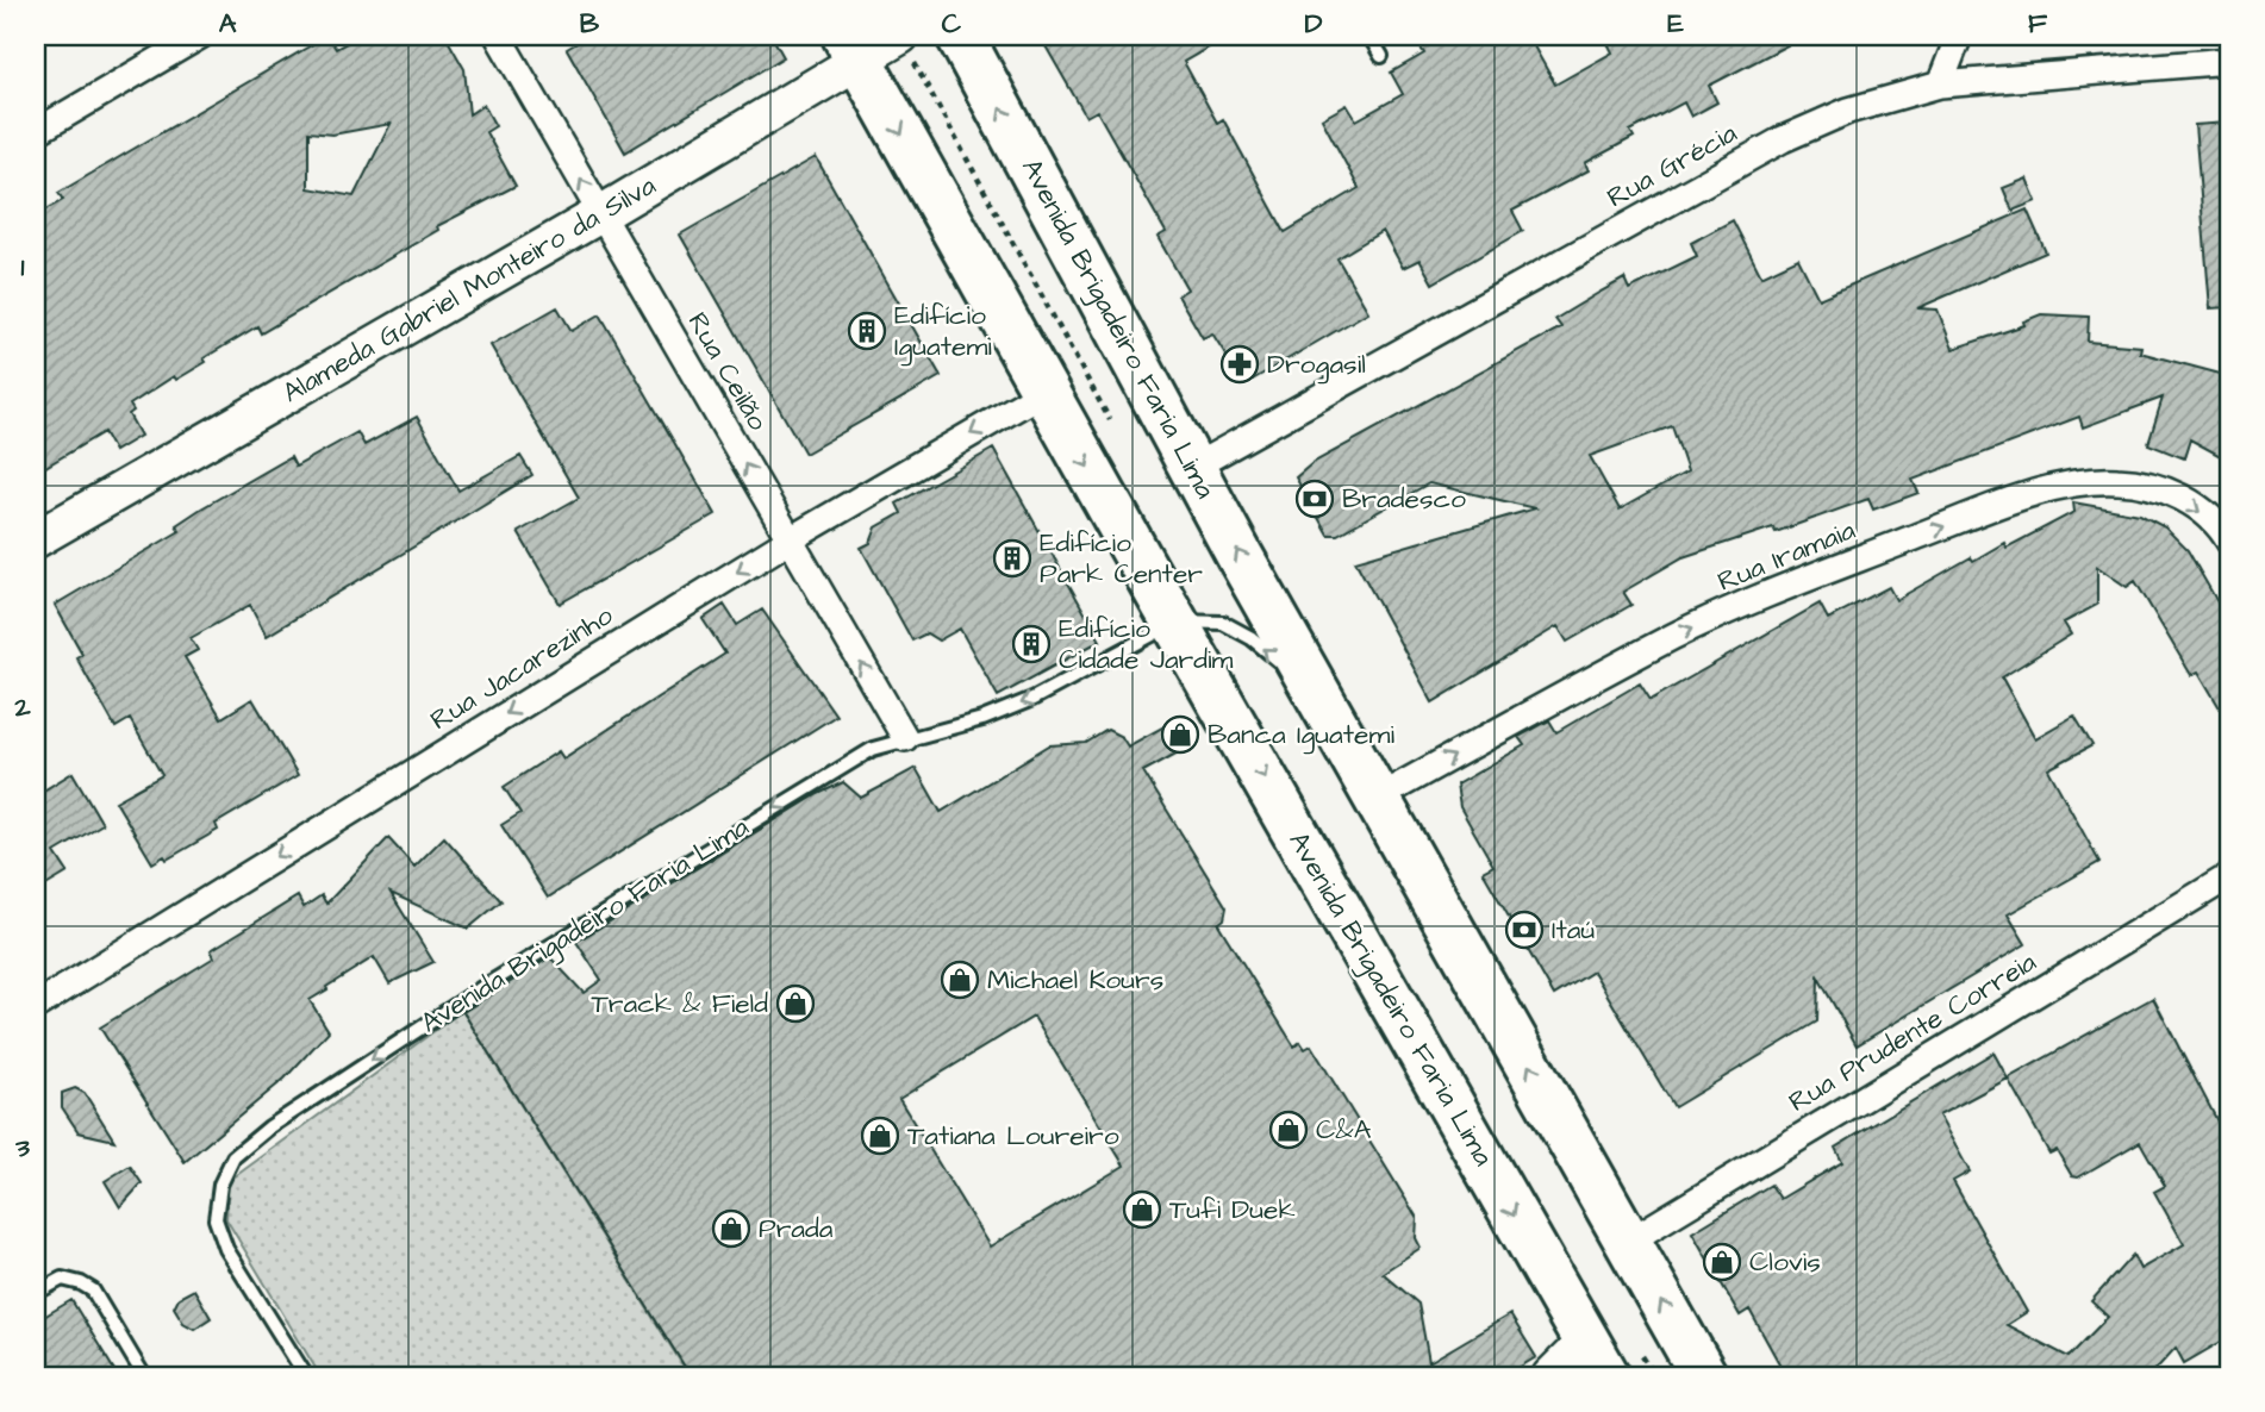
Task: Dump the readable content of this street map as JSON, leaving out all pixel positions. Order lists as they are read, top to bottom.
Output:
{
  "streets": {
    "highway": ["Avenida Brigadeiro Faria Lima"],
    "street": [
      "Rua Grécia",
      "Alameda Gabriel Monteiro da Silva",
      "Rua Ceilão",
      "Rua Iramaia",
      "Rua Jacarezinho",
      "Rua Prudente Correia"
    ]
  },
  "crossings": [
    ["Rua Grécia", "Avenida Brigadeiro Faria Lima"],
    ["Alameda Gabriel Monteiro da Silva", "Avenida Brigadeiro Faria Lima"],
    ["Alameda Gabriel Monteiro da Silva", "Rua Ceilão"],
    ["Avenida Brigadeiro Faria Lima", "Rua Ceilão"],
    ["Avenida Brigadeiro Faria Lima", "Rua Iramaia"],
    ["Avenida Brigadeiro Faria Lima", "Rua Jacarezinho"],
    ["Avenida Brigadeiro Faria Lima", "Rua Prudente Correia"],
    ["Rua Ceilão", "Rua Jacarezinho"]
  ],
  "one_way": ["Rua Ceilão", "Rua Iramaia", "Rua Jacarezinho"],
  "places": {
    "building": ["Edifício Iguatemi", "Edifício Park Center", "Edifício Cidade Jardim"],
    "pharmacy": ["Drogasil"],
    "bank": ["Bradesco", "Itaú"],
    "shop": [
      "Banca Iguatemi",
      "Michael Kours",
      "Track & Field",
      "C&A",
      "Tatiana Loureiro",
      "Tufi Duek",
      "Prada",
      "Clovis"
    ]
  },
  "grid": {
    "columns": [
      "A",
      "B",
      "C",
      "D",
      "E",
      "F"
    ],
    "rows": ["1", "2", "3"]
  }
}
